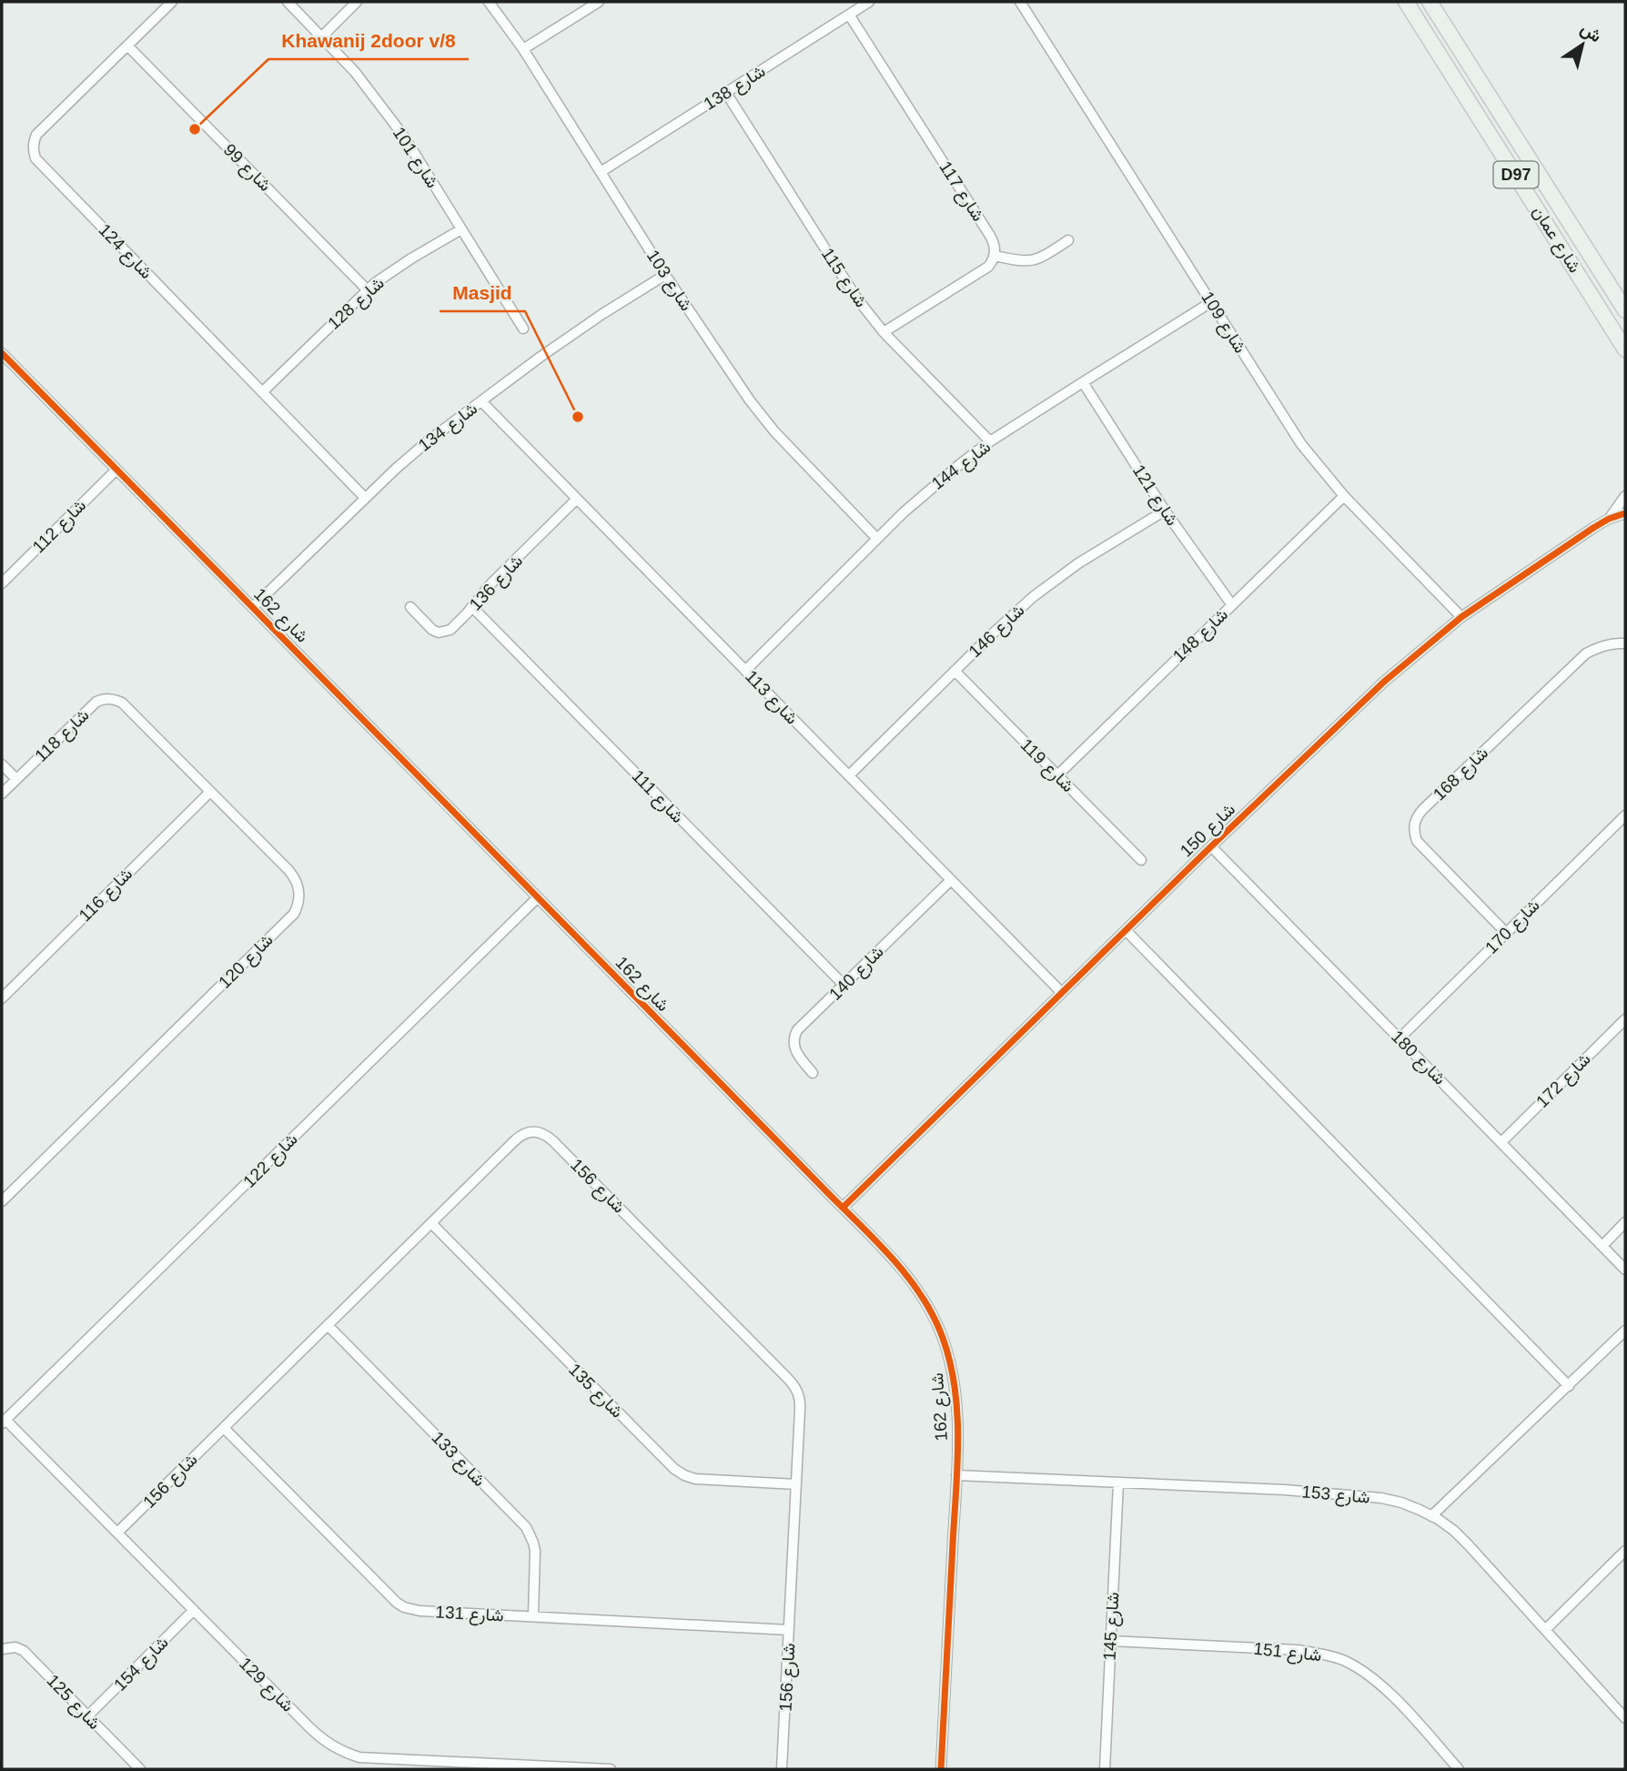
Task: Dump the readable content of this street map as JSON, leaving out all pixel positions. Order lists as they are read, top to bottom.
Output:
{
  "streets": {
    "main road": ["D97", "شارع عمان"],
    "street": [
      "شارع 138",
      "شارع 101",
      "شارع 99",
      "شارع 117",
      "شارع 124",
      "شارع 115",
      "شارع 103",
      "شارع 128",
      "شارع 109",
      "شارع 134",
      "شارع 144",
      "شارع 121",
      "شارع 112",
      "شارع 136",
      "شارع 162",
      "شارع 146",
      "شارع 148",
      "شارع 113",
      "شارع 118",
      "شارع 119",
      "شارع 168",
      "شارع 111",
      "شارع 150",
      "شارع 116",
      "شارع 170",
      "شارع 120",
      "شارع 140",
      "شارع 180",
      "شارع 172",
      "شارع 122",
      "شارع 156",
      "شارع 135",
      "شارع 133",
      "شارع 153",
      "شارع 131",
      "شارع 145",
      "شارع 151",
      "شارع 154",
      "شارع 129",
      "شارع 125"
    ]
  },
  "crossings": [
    ["شارع 138", "شارع 117"],
    ["شارع 138", "شارع 115"],
    ["شارع 138", "شارع 103"],
    ["شارع 101", "شارع 128"],
    ["شارع 99", "شارع 124"],
    ["شارع 99", "شارع 128"],
    ["شارع 124", "شارع 128"],
    ["شارع 124", "شارع 134"],
    ["شارع 115", "شارع 144"],
    ["شارع 103", "شارع 134"],
    ["شارع 103", "شارع 144"],
    ["شارع 109", "شارع 144"],
    ["شارع 109", "شارع 148"],
    ["شارع 109", "شارع 150"],
    ["شارع 134", "شارع 162"],
    ["شارع 134", "شارع 113"],
    ["شارع 144", "شارع 121"],
    ["شارع 144", "شارع 113"],
    ["شارع 121", "شارع 146"],
    ["شارع 121", "شارع 148"],
    ["شارع 112", "شارع 162"],
    ["شارع 136", "شارع 113"],
    ["شارع 136", "شارع 111"],
    ["شارع 162", "شارع 150"],
    ["شارع 162", "شارع 122"],
    ["شارع 162", "شارع 153"],
    ["شارع 146", "شارع 113"],
    ["شارع 146", "شارع 119"],
    ["شارع 148", "شارع 119"],
    ["شارع 113", "شارع 150"],
    ["شارع 113", "شارع 140"],
    ["شارع 118", "شارع 120"],
    ["شارع 168", "شارع 170"],
    ["شارع 111", "شارع 140"],
    ["شارع 150", "شارع 180"],
    ["شارع 116", "شارع 120"],
    ["شارع 170", "شارع 180"],
    ["شارع 180", "شارع 172"],
    ["شارع 122", "شارع 129"],
    ["شارع 156", "شارع 135"],
    ["شارع 156", "شارع 133"],
    ["شارع 156", "شارع 131"],
    ["شارع 156", "شارع 129"],
    ["شارع 133", "شارع 131"],
    ["شارع 153", "شارع 145"],
    ["شارع 145", "شارع 151"],
    ["شارع 154", "شارع 129"],
    ["شارع 154", "شارع 125"]
  ],
  "places": ["Khawanij 2door v/8", "Masjid"],
  "north": "top right"
}
